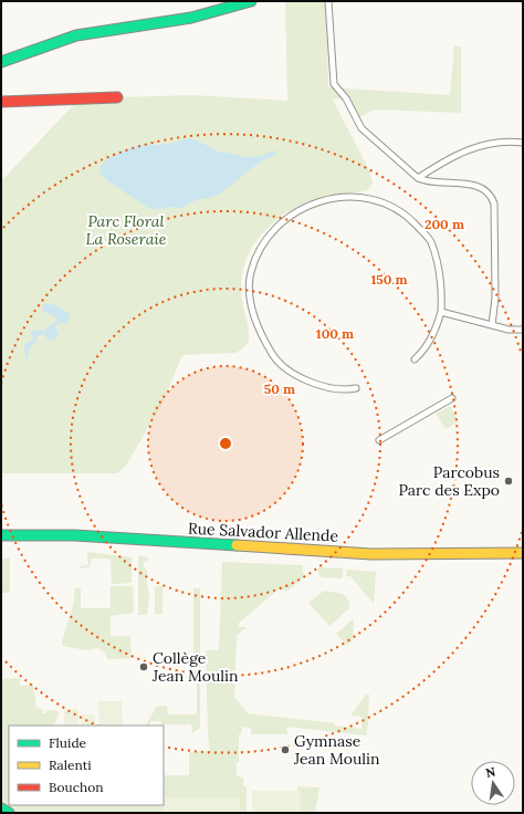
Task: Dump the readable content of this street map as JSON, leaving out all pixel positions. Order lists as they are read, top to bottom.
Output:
{
  "streets": {
    "street": ["Rue Salvador Allende"]
  },
  "parks": ["Parc Floral La Roseraie"],
  "places": ["Parcobus Parc des Expo", "Collège Jean Moulin", "Gymnase Jean Moulin"],
  "legend": ["Fluide", "Ralenti", "Bouchon"],
  "north": "top",
  "rings": [
    "200 m",
    "150 m",
    "100 m",
    "50 m"
  ]
}
